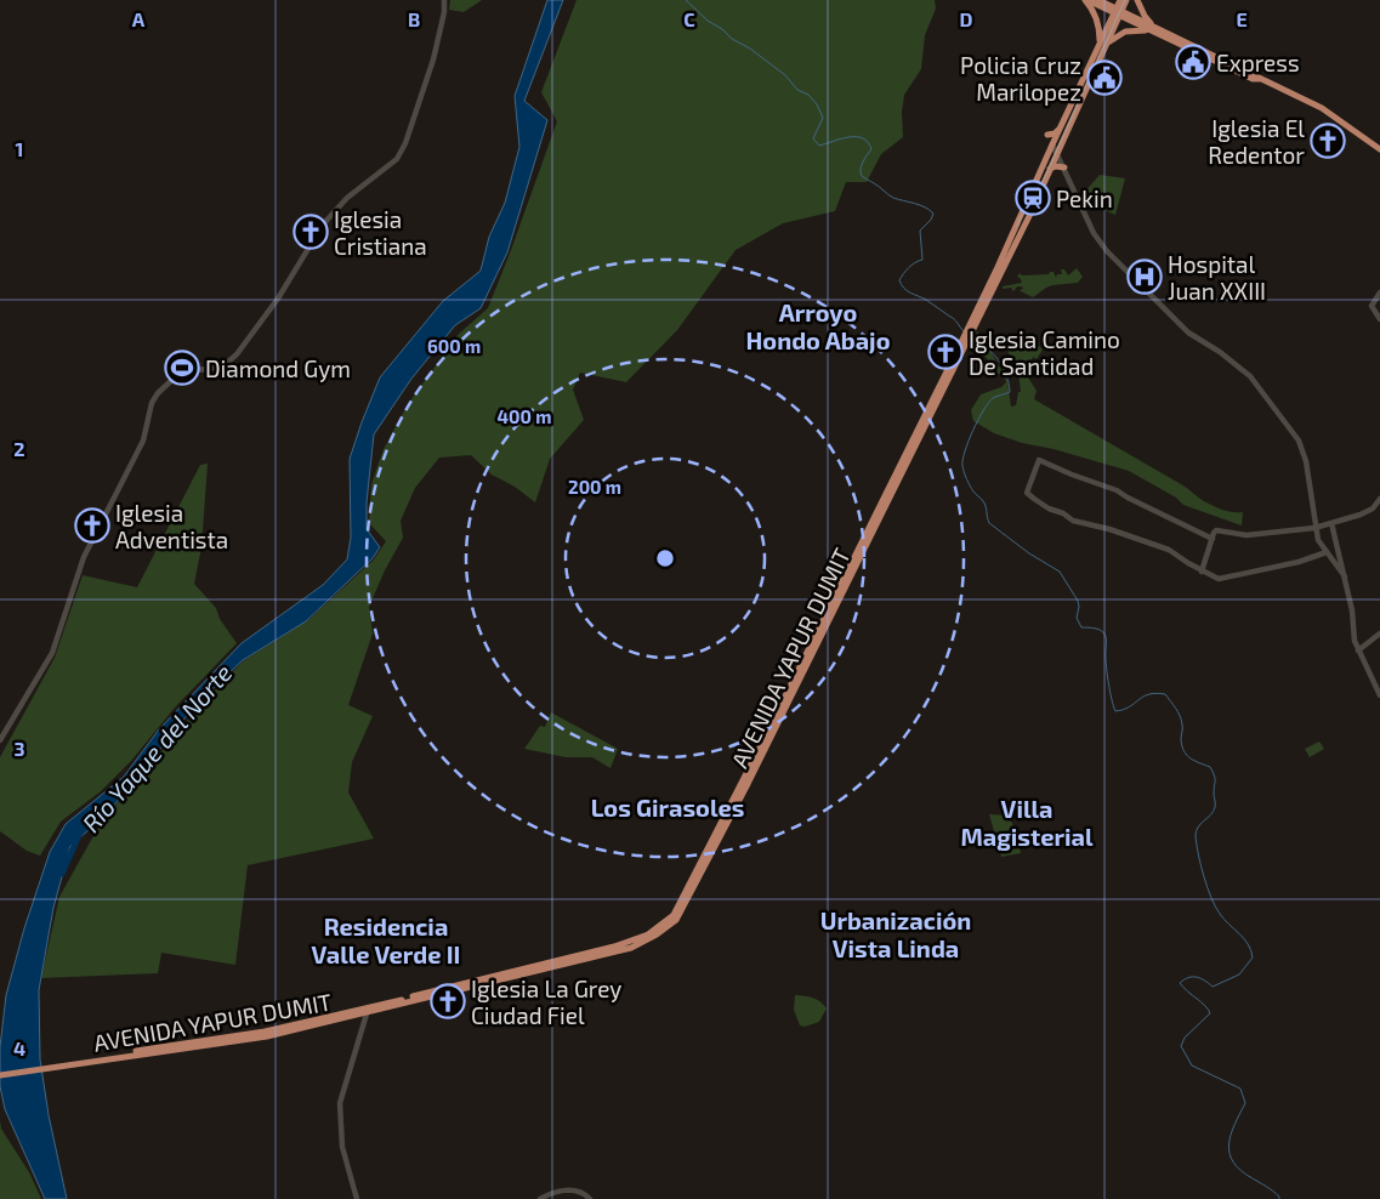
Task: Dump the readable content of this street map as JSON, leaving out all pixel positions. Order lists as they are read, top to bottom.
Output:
{
  "streets": {
    "main road": ["AVENIDA YAPUR DUMIT"]
  },
  "districts": [
    "Arroyo Hondo Abajo",
    "Los Girasoles",
    "Villa Magisterial",
    "Urbanización Vista Linda",
    "Residencia Valle Verde II"
  ],
  "water": ["Río Yaque del Norte"],
  "places": {
    "public building": ["Express", "Policia Cruz Marilopez"],
    "church": [
      "Iglesia El Redentor",
      "Iglesia Cristiana",
      "Iglesia Camino De Santidad",
      "Iglesia Adventista",
      "Iglesia La Grey Ciudad Fiel"
    ],
    "station": ["Pekin"],
    "hospital": ["Hospital Juan XXIII"],
    "sports": ["Diamond Gym"]
  },
  "grid": {
    "columns": [
      "A",
      "B",
      "C",
      "D",
      "E"
    ],
    "rows": [
      "1",
      "2",
      "3",
      "4"
    ]
  },
  "rings": ["600 m", "400 m", "200 m"]
}
